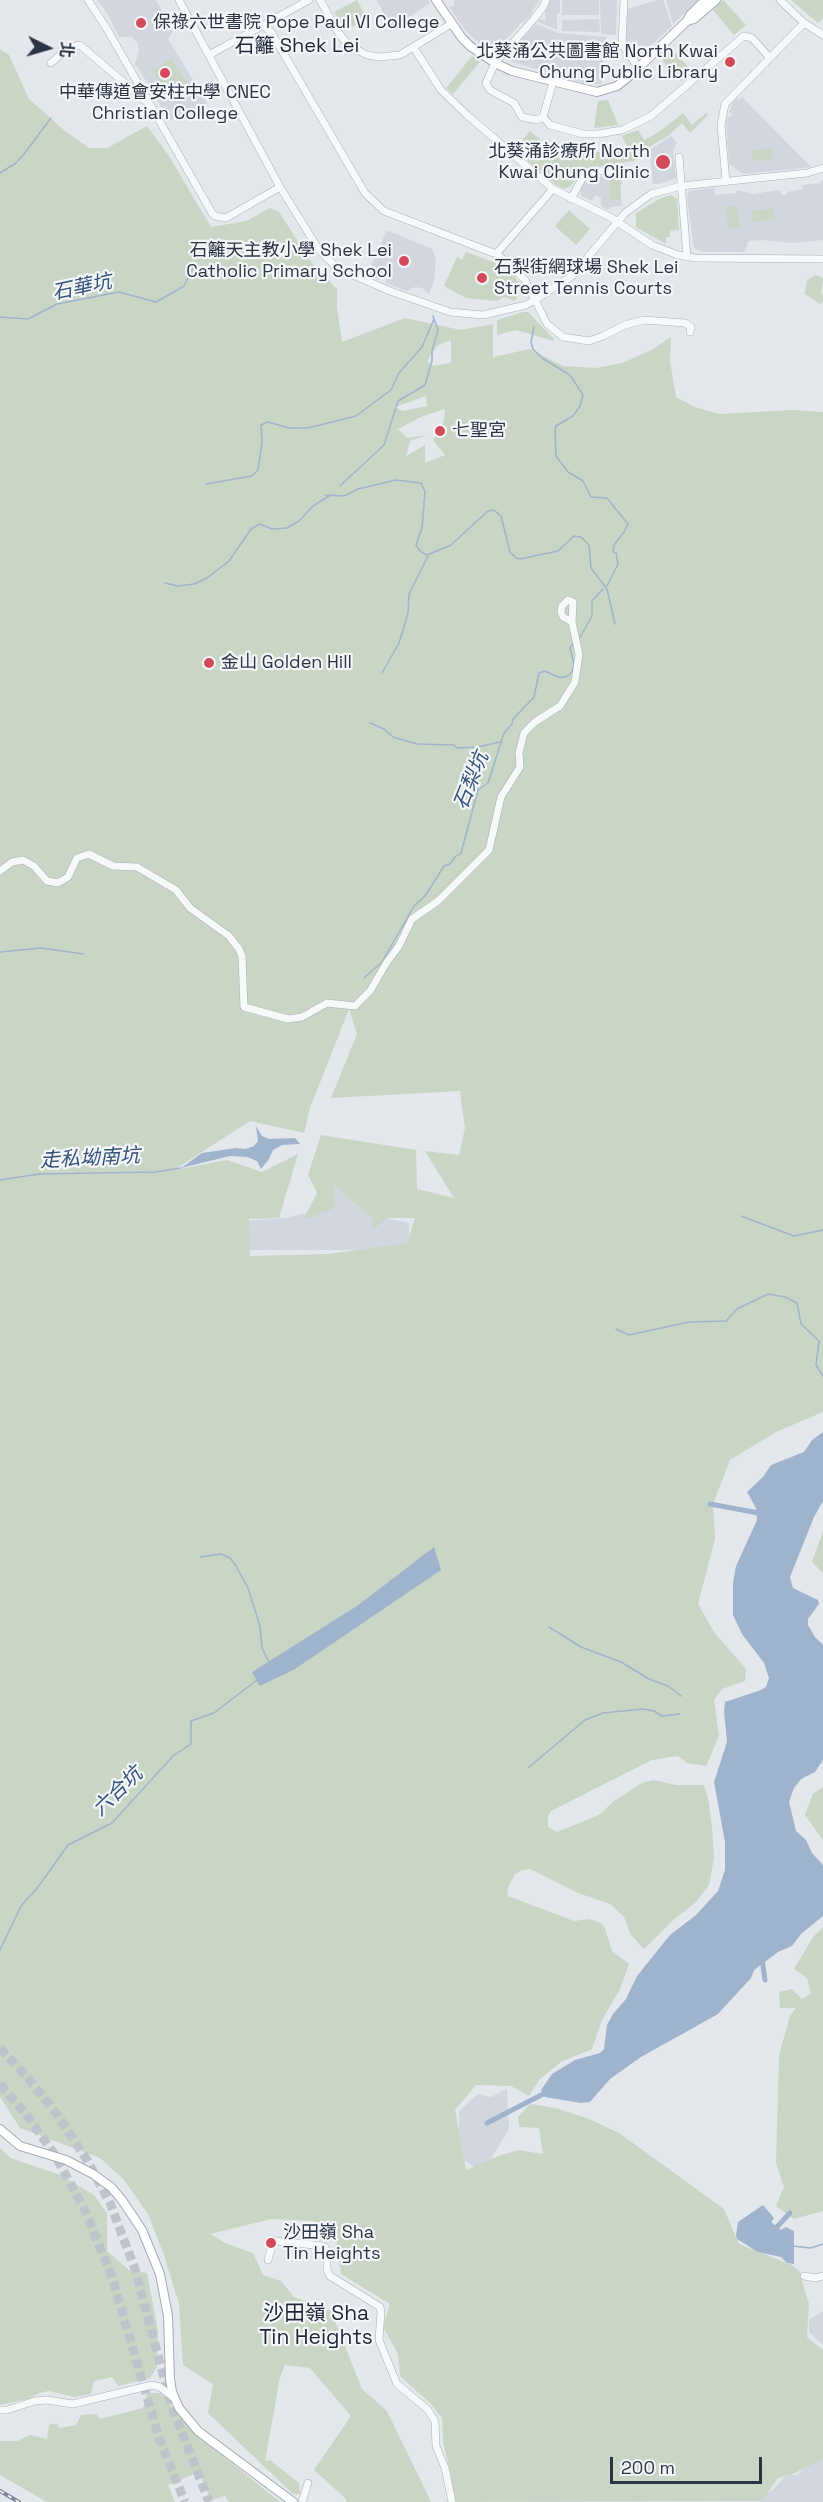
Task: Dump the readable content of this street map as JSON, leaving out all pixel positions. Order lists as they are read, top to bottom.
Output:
{
  "districts": ["石籬 Shek Lei", "沙田嶺 Sha Tin Heights"],
  "water": [
    "石華坑",
    "石梨坑",
    "走私坳南坑",
    "六合坑"
  ],
  "places": [
    "保祿六世書院 Pope Paul VI College",
    "北葵涌公共圖書館 North Kwai Chung Public Library",
    "中華傳道會安柱中學 CNEC Christian College",
    "北葵涌診療所 North Kwai Chung Clinic",
    "石籬天主教小學 Shek Lei Catholic Primary School",
    "石梨街網球場 Shek Lei Street Tennis Courts",
    "七聖宮",
    "金山 Golden Hill",
    "沙田嶺 Sha Tin Heights"
  ],
  "scale_bar": "200 m",
  "north": "right"
}
